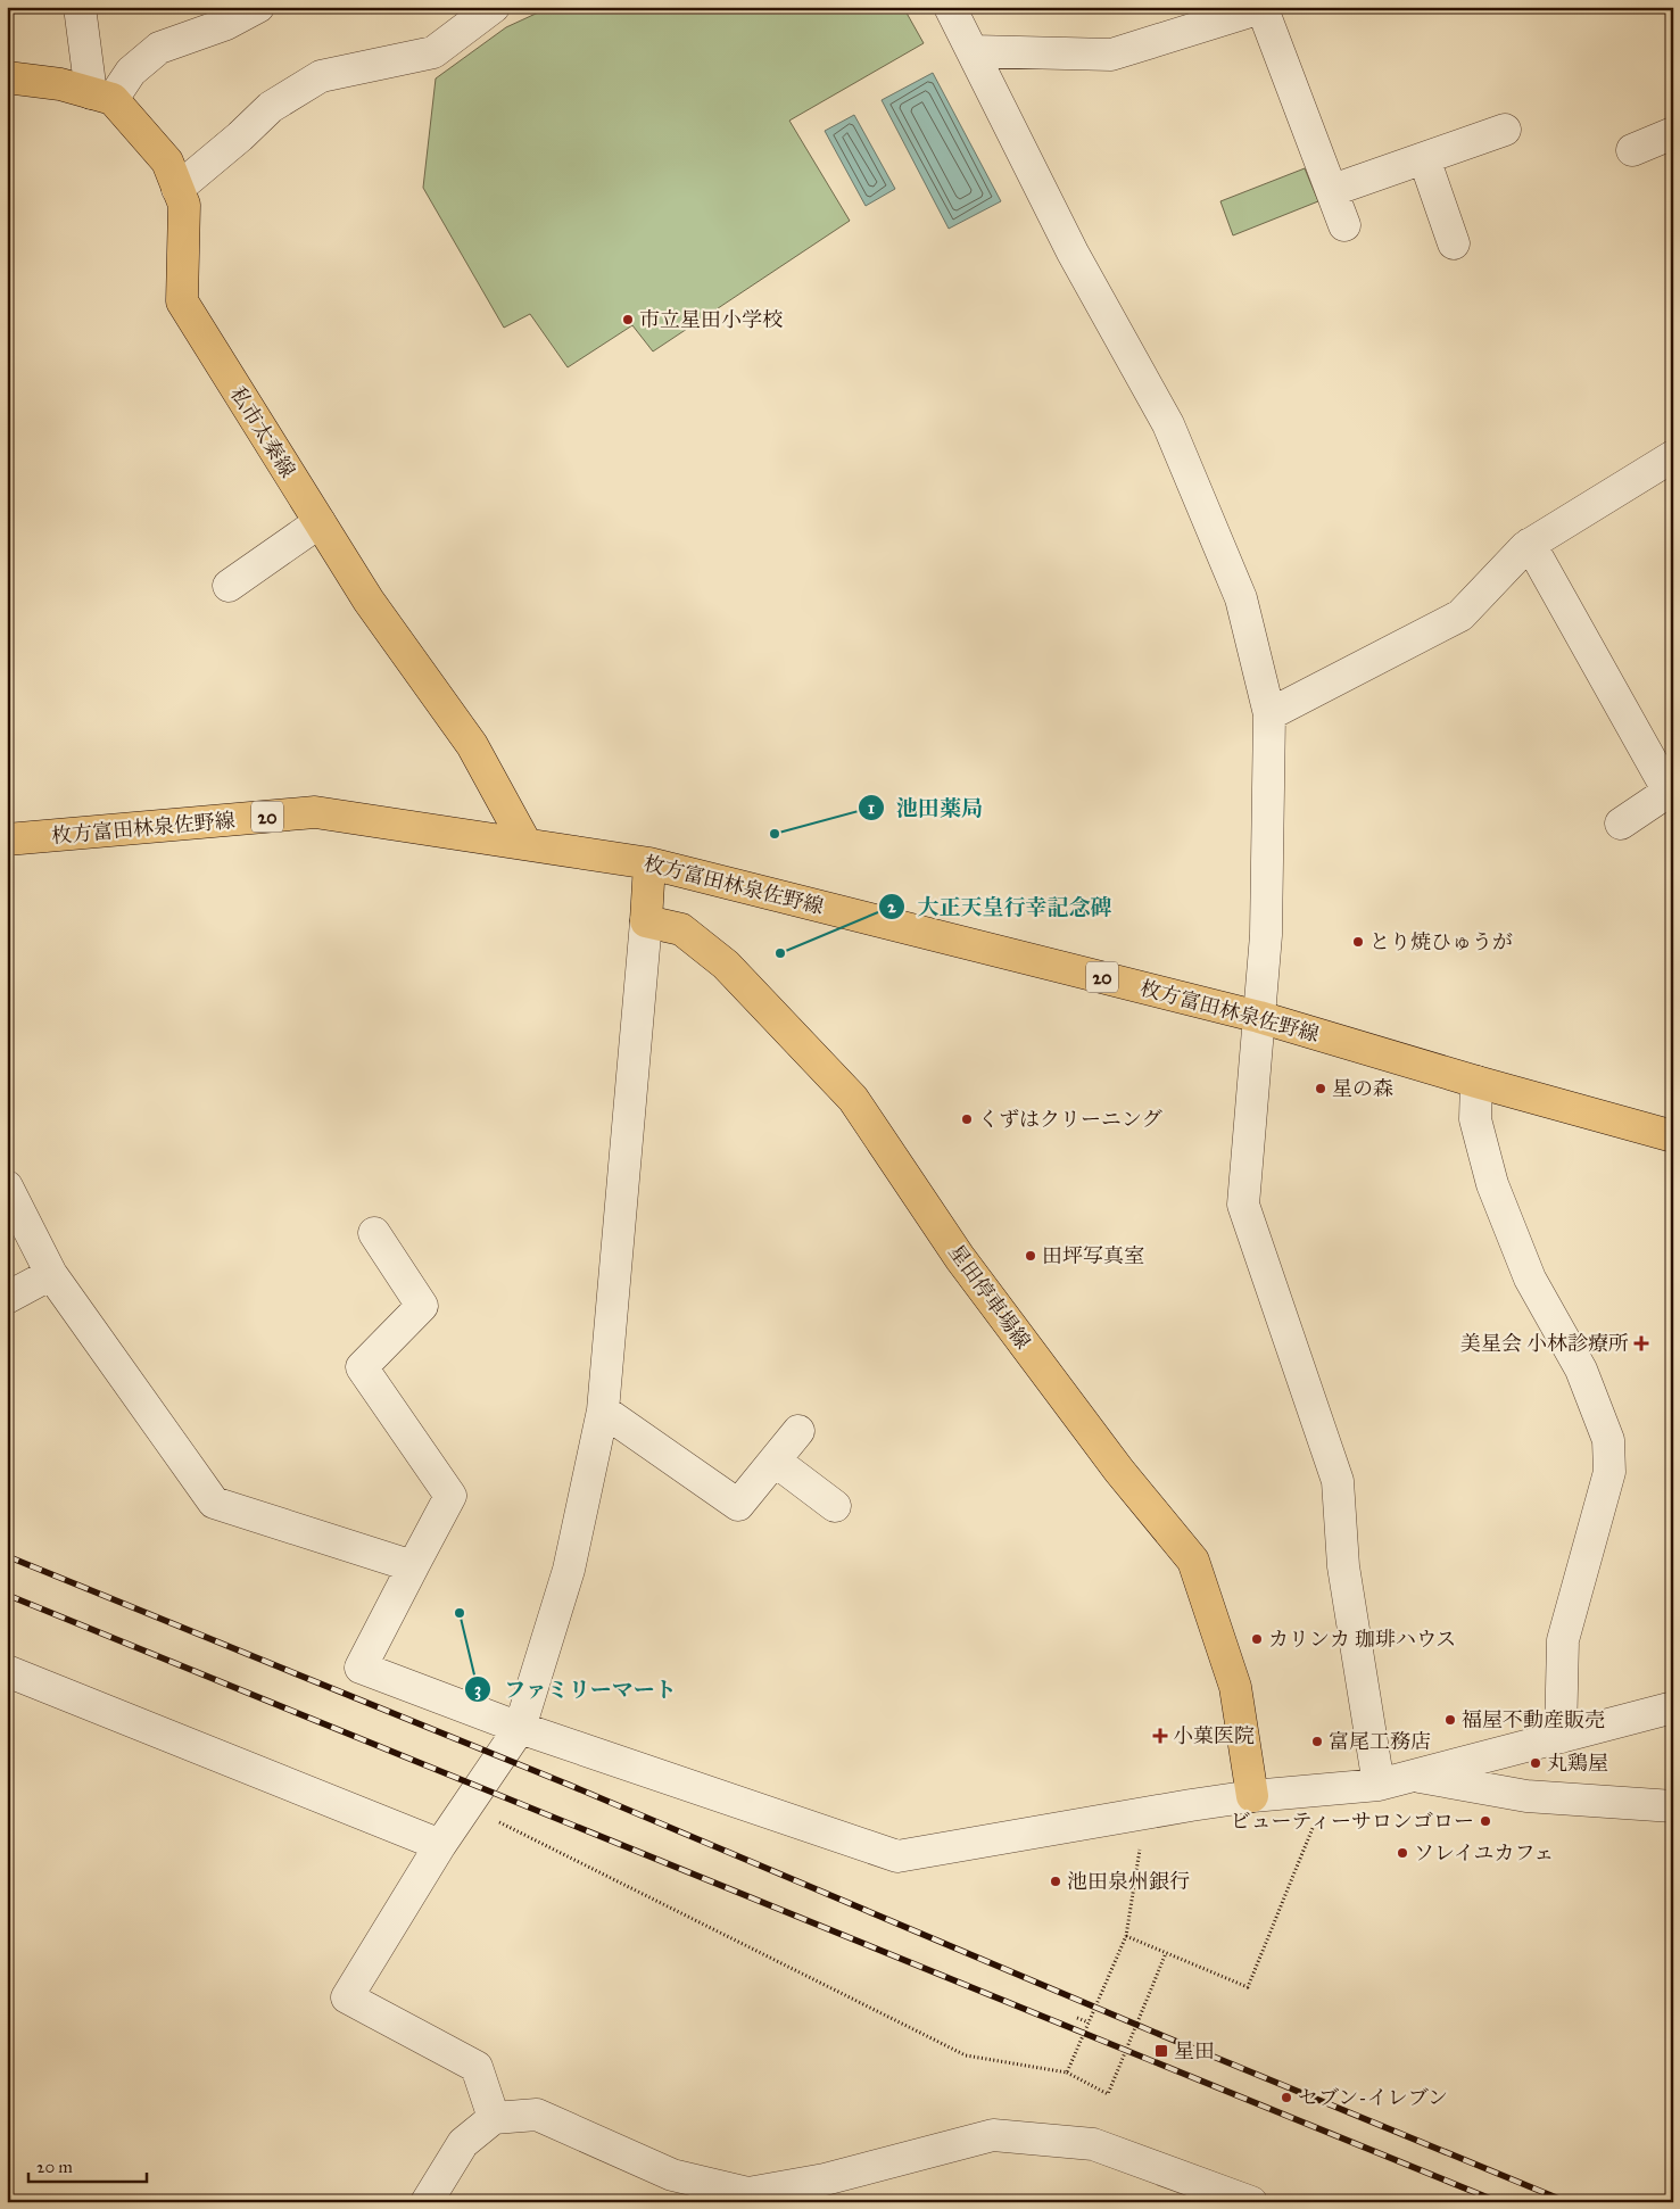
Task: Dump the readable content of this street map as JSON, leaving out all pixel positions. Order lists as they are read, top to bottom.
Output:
{
  "streets": {
    "main road": [
      "私市太秦線",
      "20",
      "枚方富田林泉佐野線",
      "星田停車場線"
    ]
  },
  "crossings": [
    ["私市太秦線", "枚方富田林泉佐野線"]
  ],
  "places": {
    "other": [
      "市立星田小学校",
      "池田薬局",
      "とり焼ひゅうが",
      "大正天皇行幸記念碑",
      "星の森",
      "くずはクリーニング",
      "田坪写真室",
      "ファミリーマート",
      "カリンカ 珈琲ハウス",
      "福屋不動産販売",
      "富尾工務店",
      "丸鶏屋",
      "ビューティーサロンゴロー",
      "ソレイユカフェ",
      "池田泉州銀行",
      "セブン-イレブン"
    ],
    "health": ["美星会 小林診療所", "小菓医院"],
    "transit": ["星田"]
  },
  "scale_bar": "20 m"
}
